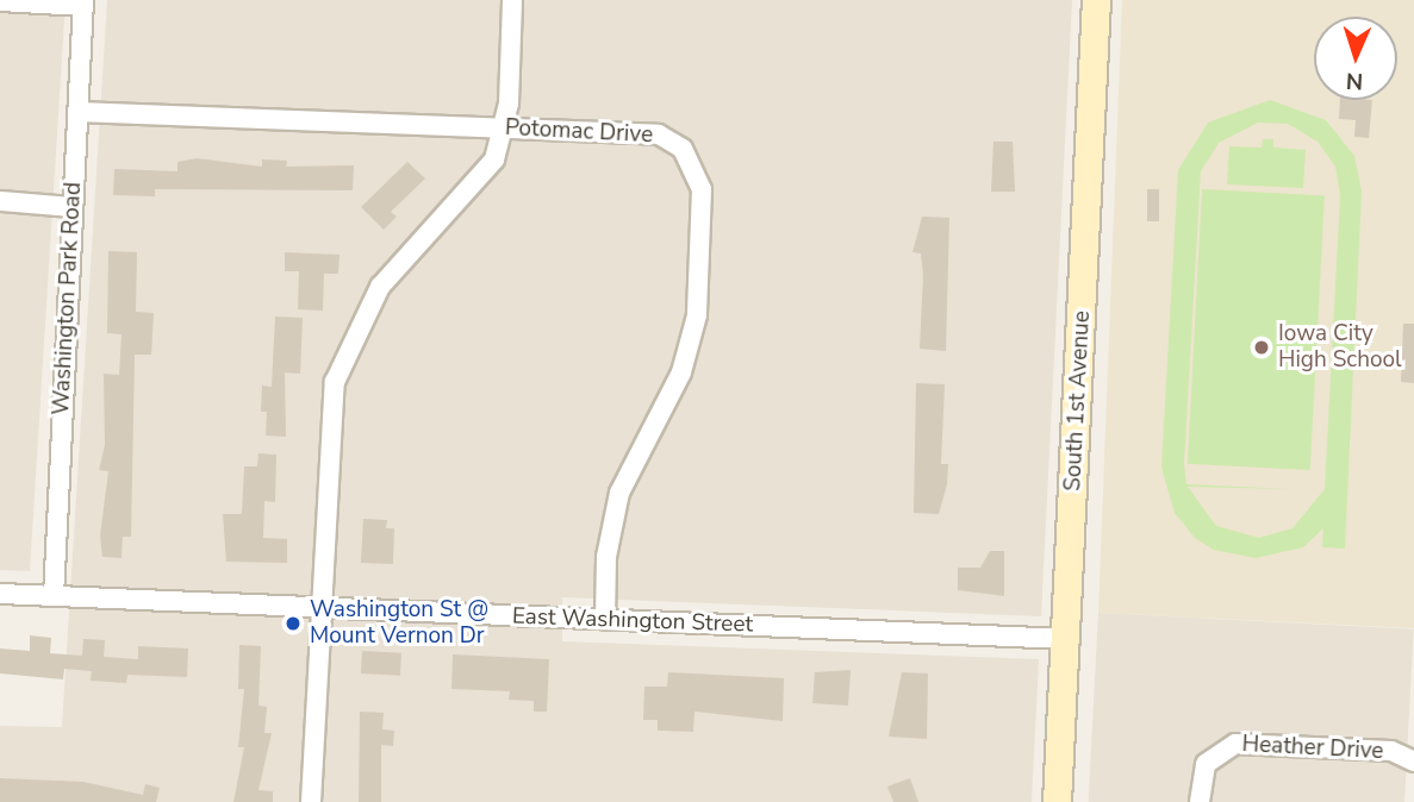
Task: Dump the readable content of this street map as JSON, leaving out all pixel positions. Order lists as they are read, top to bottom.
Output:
{
  "streets": {
    "main road": ["South 1st Avenue"],
    "street": [
      "Potomac Drive",
      "Washington Park Road",
      "East Washington Street",
      "Heather Drive"
    ]
  },
  "crossings": [
    ["Potomac Drive", "Washington Park Road"],
    ["Potomac Drive", "East Washington Street"],
    ["Washington Park Road", "East Washington Street"],
    ["South 1st Avenue", "East Washington Street"]
  ],
  "places": ["Iowa City High School", "Washington St @ Mount Vernon Dr"],
  "north": "bottom"
}
